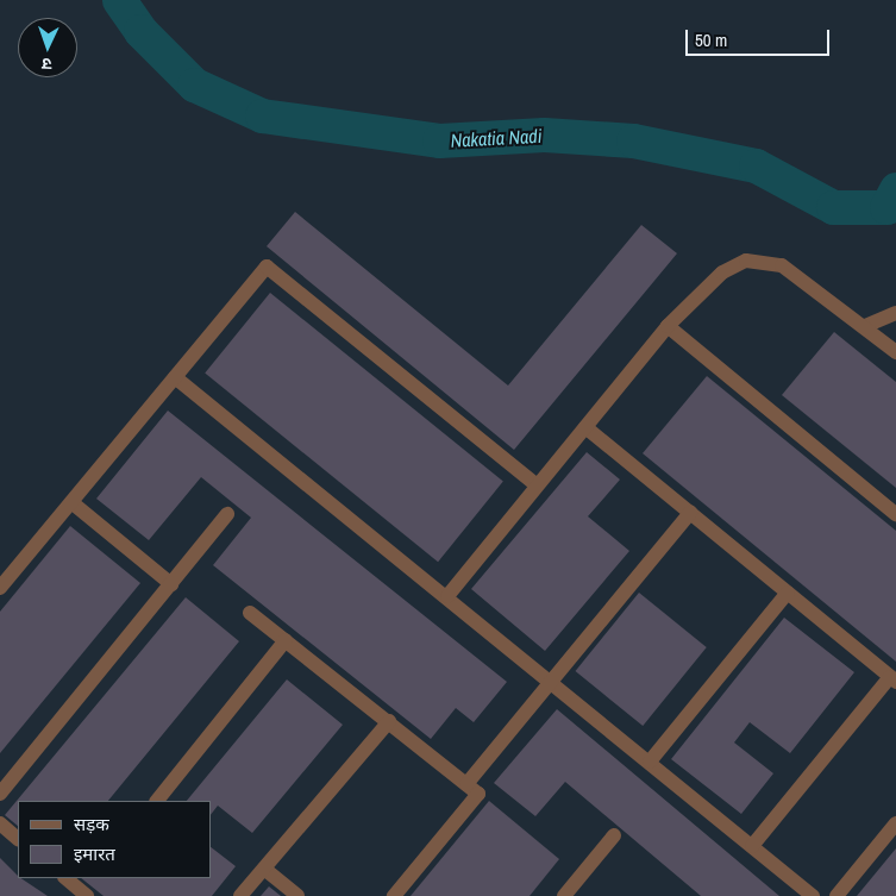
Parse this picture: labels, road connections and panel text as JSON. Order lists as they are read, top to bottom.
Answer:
{
  "water": ["Nakatia Nadi"],
  "legend": ["सड़क", "इमारत"],
  "scale_bar": "50 m",
  "north": "bottom"
}
